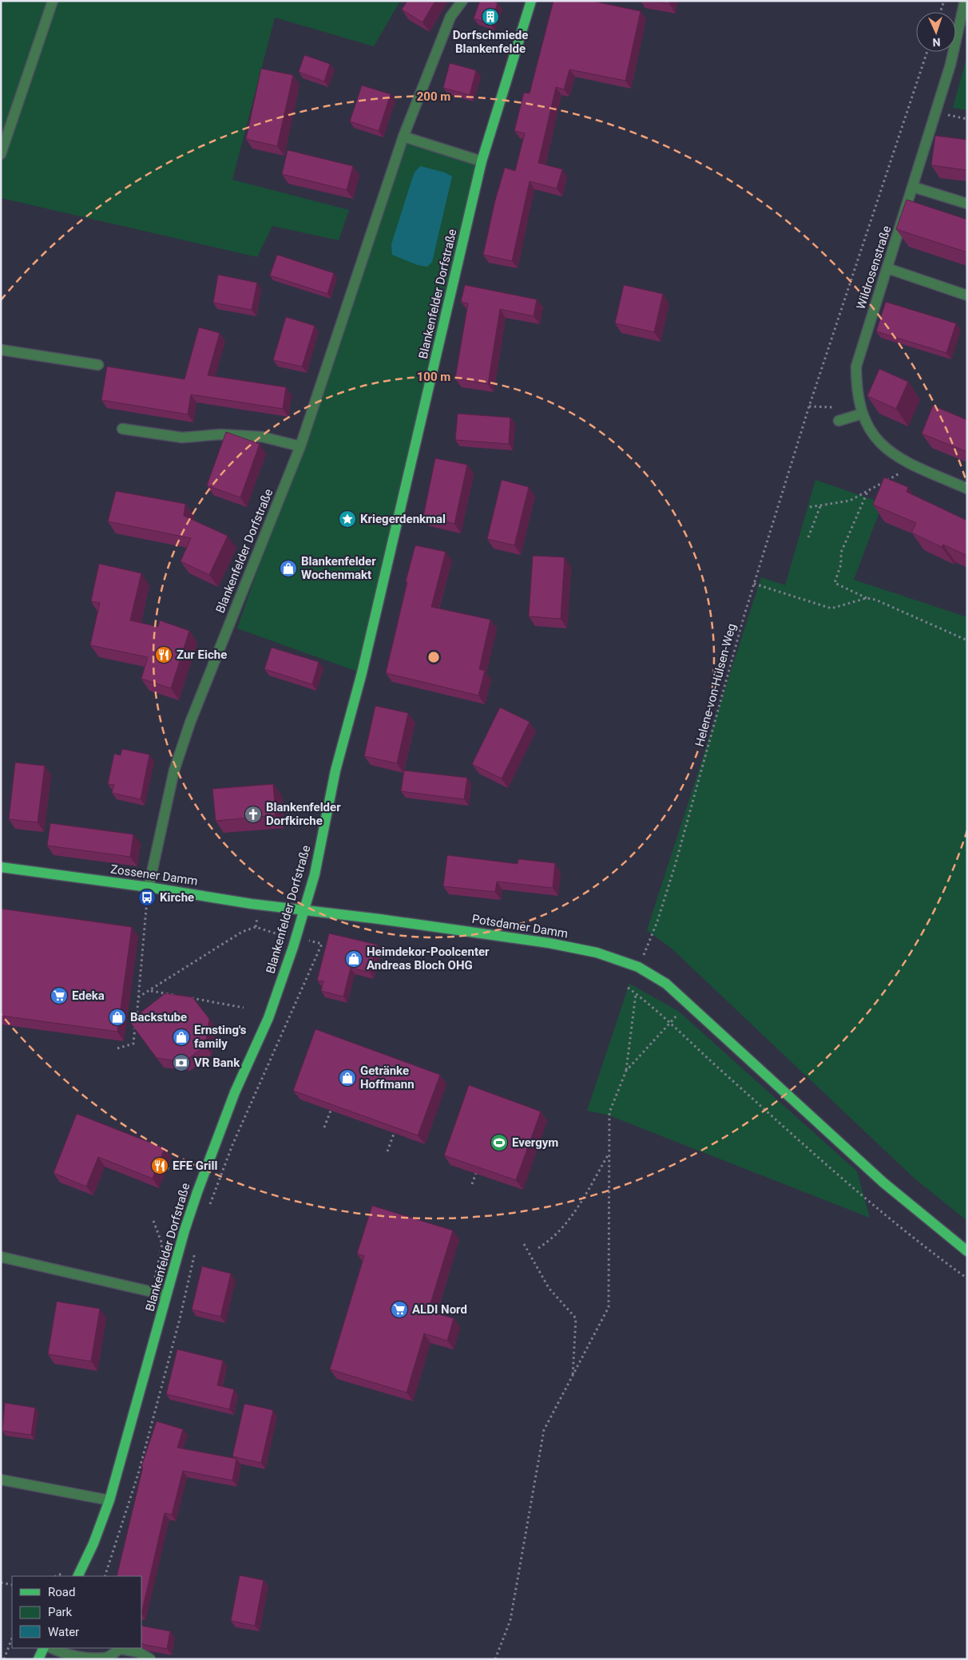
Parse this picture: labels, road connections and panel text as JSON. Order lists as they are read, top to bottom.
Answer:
{
  "streets": {
    "main road": ["Blankenfelder Dorfstraße", "Zossener Damm", "Potsdamer Damm"],
    "street": ["Wildrosenstraße"],
    "path": ["Helene-von-Hülsen-Weg"]
  },
  "crossings": [
    ["Blankenfelder Dorfstraße", "Zossener Damm"],
    ["Blankenfelder Dorfstraße", "Potsdamer Damm"],
    ["Helene-von-Hülsen-Weg", "Potsdamer Damm"],
    ["Zossener Damm", "Potsdamer Damm"]
  ],
  "places": {
    "building": ["Dorfschmiede Blankenfelde"],
    "place": ["Kriegerdenkmal"],
    "shop": [
      "Blankenfelder Wochenmakt",
      "Heimdekor-Poolcenter Andreas Bloch OHG",
      "Backstube",
      "Ernsting's family",
      "Getränke Hoffmann"
    ],
    "restaurant": ["Zur Eiche", "EFE Grill"],
    "church": ["Blankenfelder Dorfkirche"],
    "bus stop": ["Kirche"],
    "supermarket": ["Edeka", "ALDI Nord"],
    "bank": ["VR Bank"],
    "sports": ["Evergym"]
  },
  "legend": ["Road", "Park", "Water"],
  "north": "bottom",
  "rings": ["200 m", "100 m"]
}
